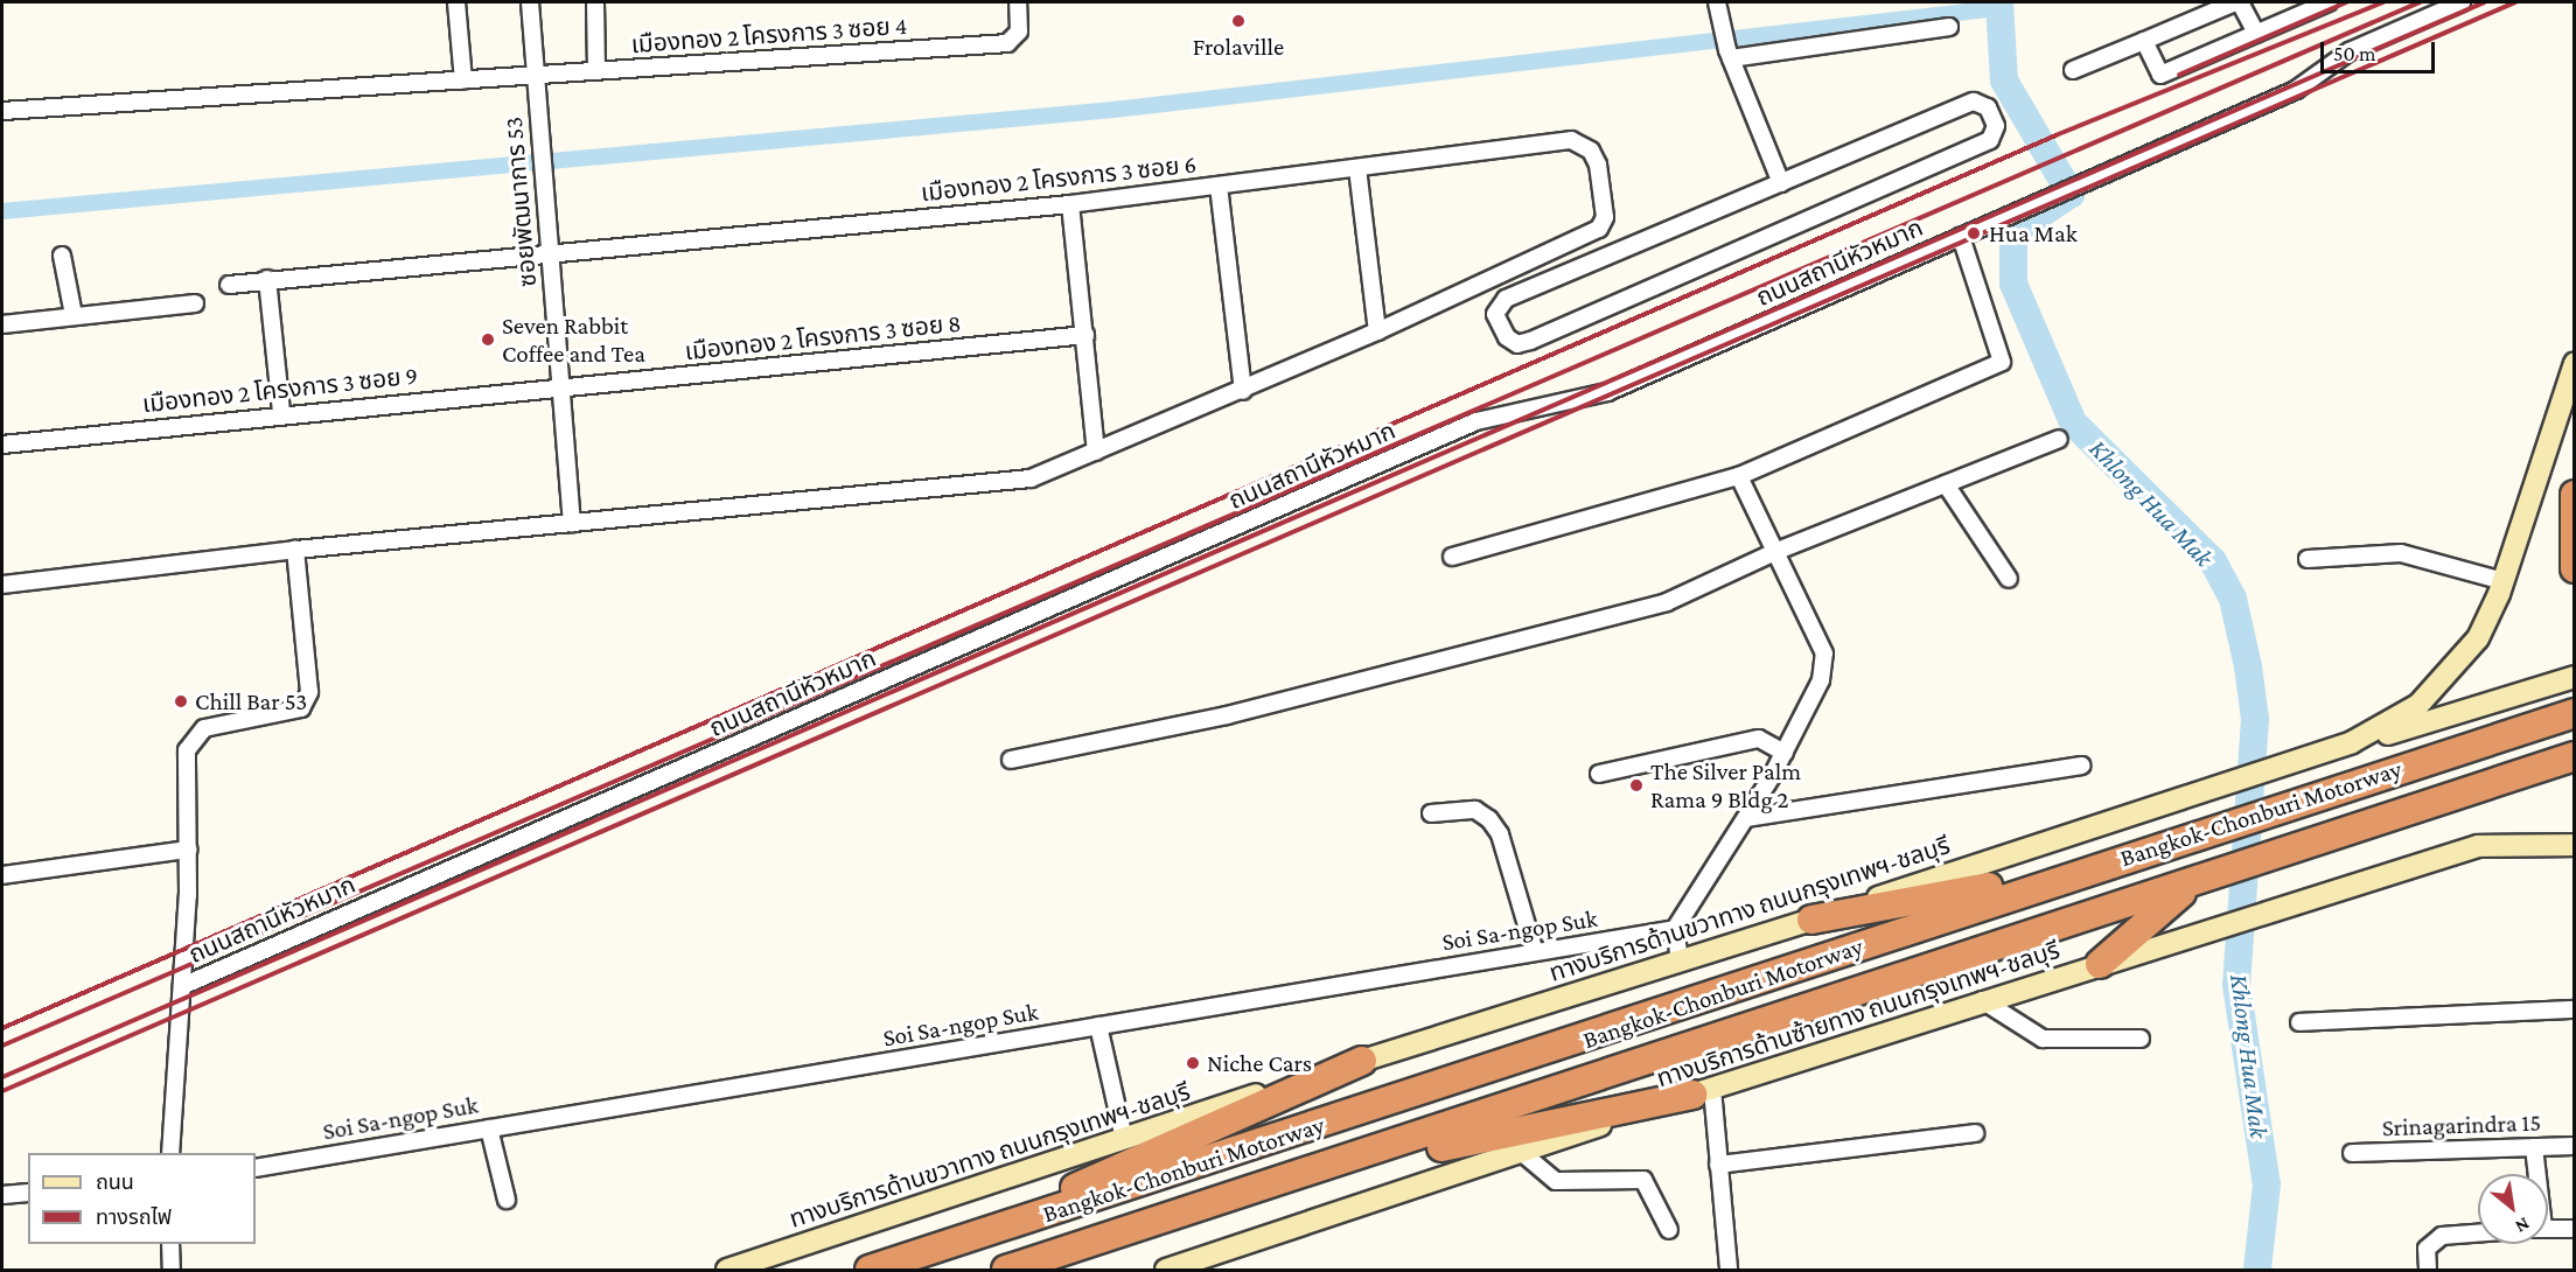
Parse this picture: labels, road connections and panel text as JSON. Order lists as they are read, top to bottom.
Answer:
{
  "streets": {
    "highway": ["Bangkok-Chonburi Motorway"],
    "main road": ["ทางบริการด้านขวาทาง ถนนกรุงเทพฯ-ชลบุรี", "ทางบริการด้านซ้ายทาง ถนนกรุงเทพฯ-ชลบุรี"],
    "street": [
      "เมืองทอง 2 โครงการ 3 ซอย 4",
      "เมืองทอง 2 โครงการ 3 ซอย 6",
      "ซอยพัฒนาการ 53",
      "ถนนสถานีหัวหมาก",
      "เมืองทอง 2 โครงการ 3 ซอย 8",
      "เมืองทอง 2 โครงการ 3 ซอย 9",
      "Soi Sa-ngop Suk",
      "Srinagarindra 15"
    ]
  },
  "crossings": [
    ["เมืองทอง 2 โครงการ 3 ซอย 4", "ซอยพัฒนาการ 53"],
    ["เมืองทอง 2 โครงการ 3 ซอย 6", "ซอยพัฒนาการ 53"],
    ["ซอยพัฒนาการ 53", "เมืองทอง 2 โครงการ 3 ซอย 8"],
    ["ซอยพัฒนาการ 53", "เมืองทอง 2 โครงการ 3 ซอย 9"],
    ["เมืองทอง 2 โครงการ 3 ซอย 8", "เมืองทอง 2 โครงการ 3 ซอย 9"]
  ],
  "water": ["Khlong Hua Mak"],
  "places": [
    "Frolaville",
    "Hua Mak",
    "Seven Rabbit Coffee and Tea",
    "Chill Bar 53",
    "The Silver Palm Rama 9 Bldg 2",
    "Niche Cars"
  ],
  "legend": ["ถนน", "ทางรถไฟ"],
  "scale_bar": "50 m",
  "north": "bottom right"
}
